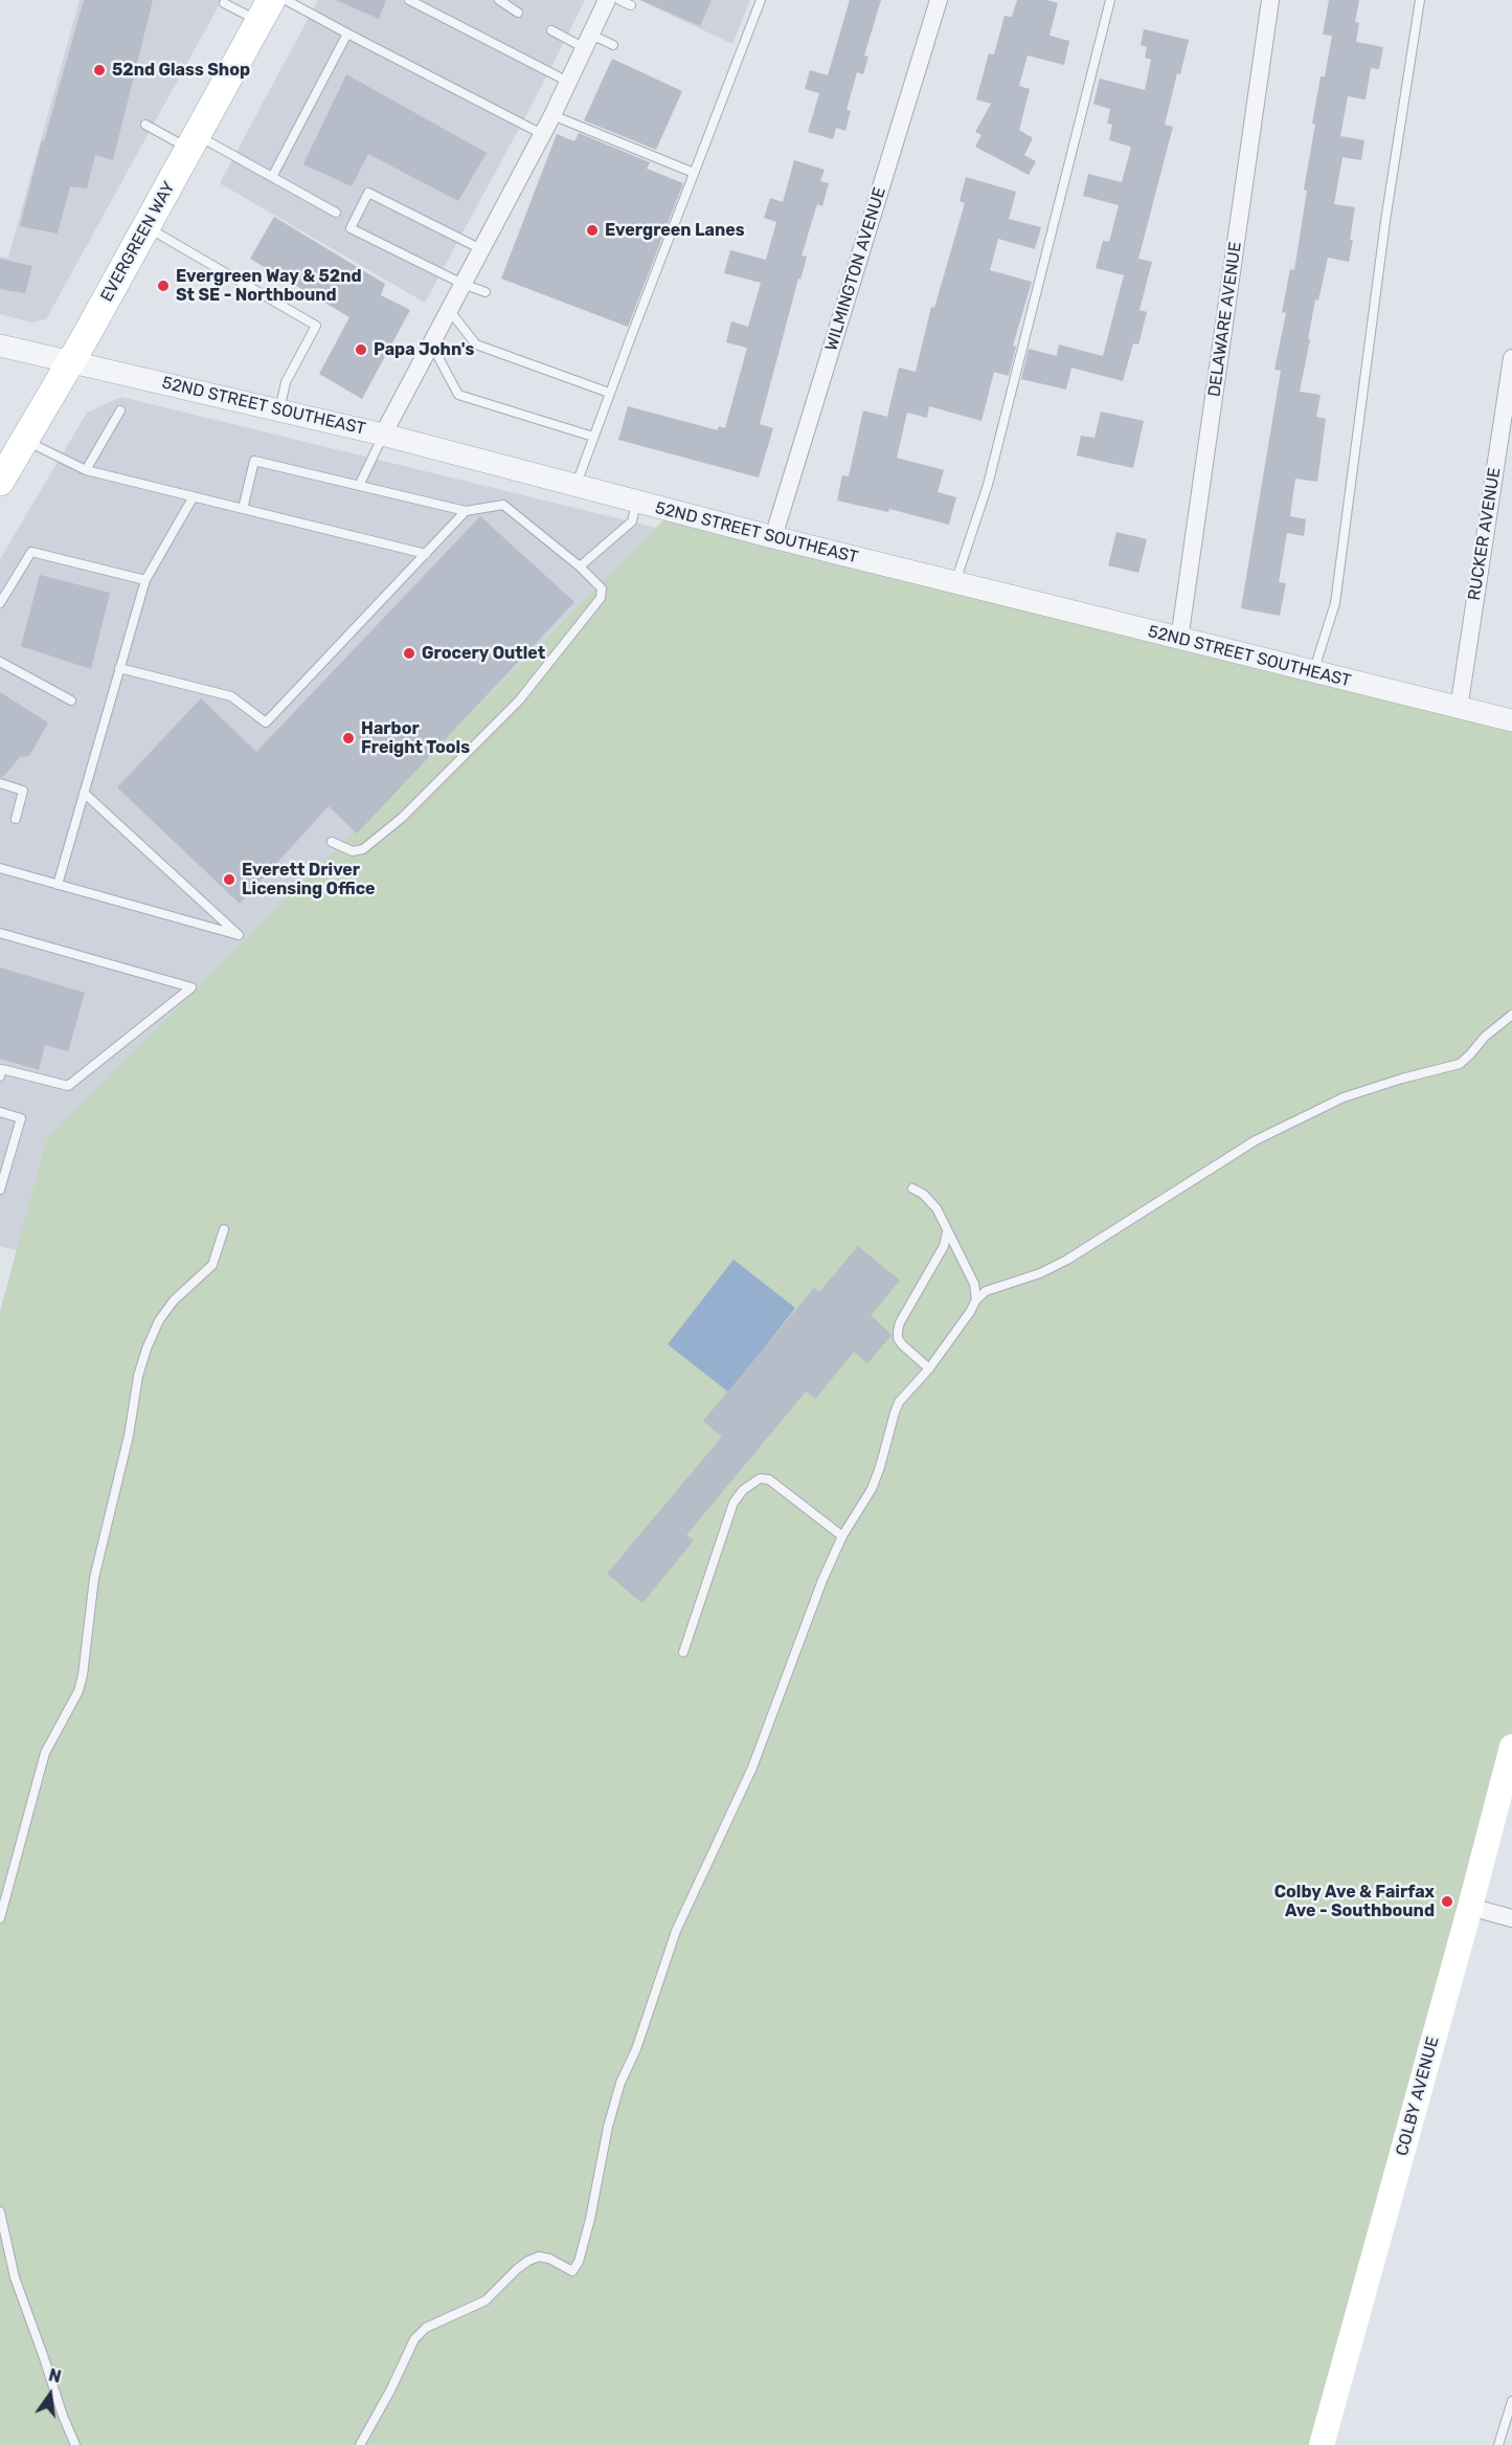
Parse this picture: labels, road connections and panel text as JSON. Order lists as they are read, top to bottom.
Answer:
{
  "streets": {
    "main road": ["EVERGREEN WAY", "COLBY AVENUE"],
    "street": [
      "WILMINGTON AVENUE",
      "DELAWARE AVENUE",
      "52ND STREET SOUTHEAST",
      "RUCKER AVENUE"
    ]
  },
  "crossings": [
    ["EVERGREEN WAY", "52ND STREET SOUTHEAST"],
    ["WILMINGTON AVENUE", "52ND STREET SOUTHEAST"],
    ["DELAWARE AVENUE", "52ND STREET SOUTHEAST"],
    ["52ND STREET SOUTHEAST", "RUCKER AVENUE"]
  ],
  "places": [
    "52nd Glass Shop",
    "Evergreen Lanes",
    "Evergreen Way & 52nd St SE - Northbound",
    "Papa John's",
    "Grocery Outlet",
    "Harbor Freight Tools",
    "Everett Driver Licensing Office",
    "Colby Ave & Fairfax Ave - Southbound"
  ],
  "north": "top"
}
